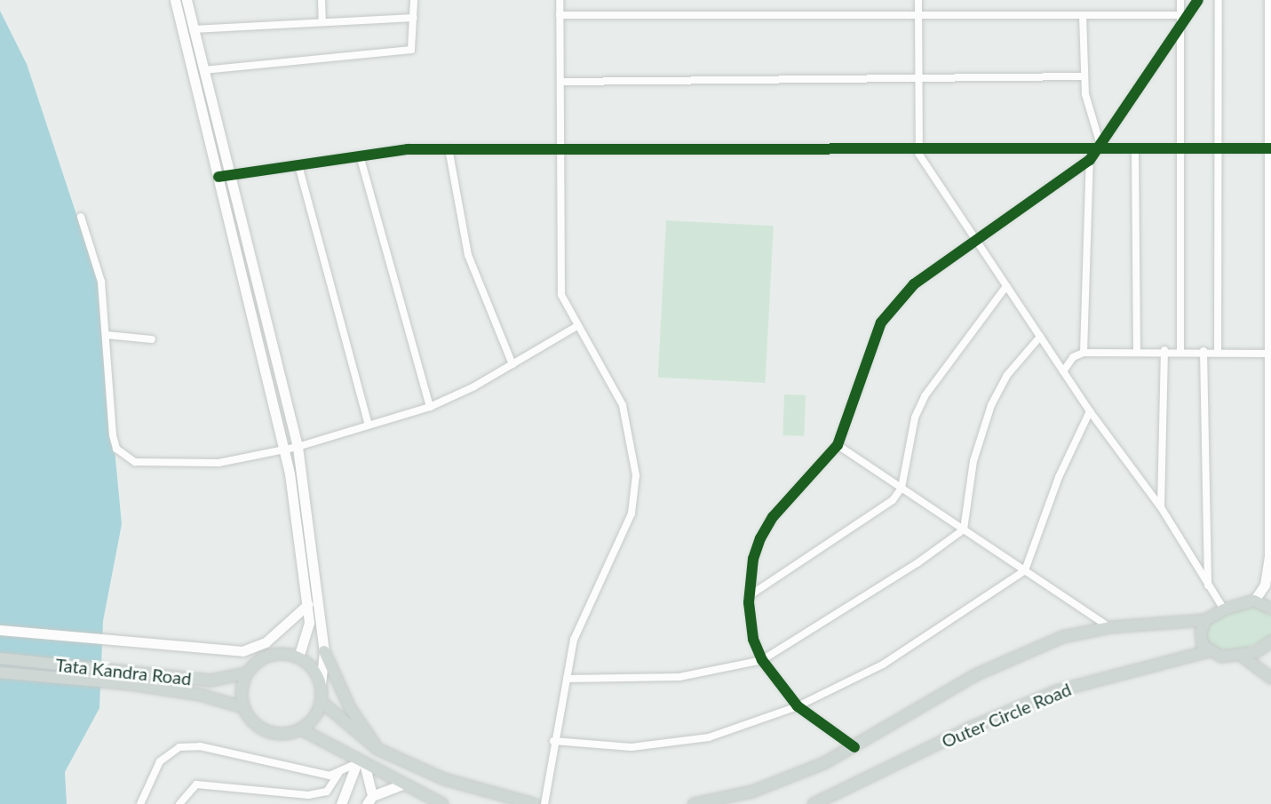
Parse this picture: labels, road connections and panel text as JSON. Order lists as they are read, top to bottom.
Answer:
{
  "streets": {
    "main road": ["Tata Kandra Road", "Outer Circle Road"]
  }
}
